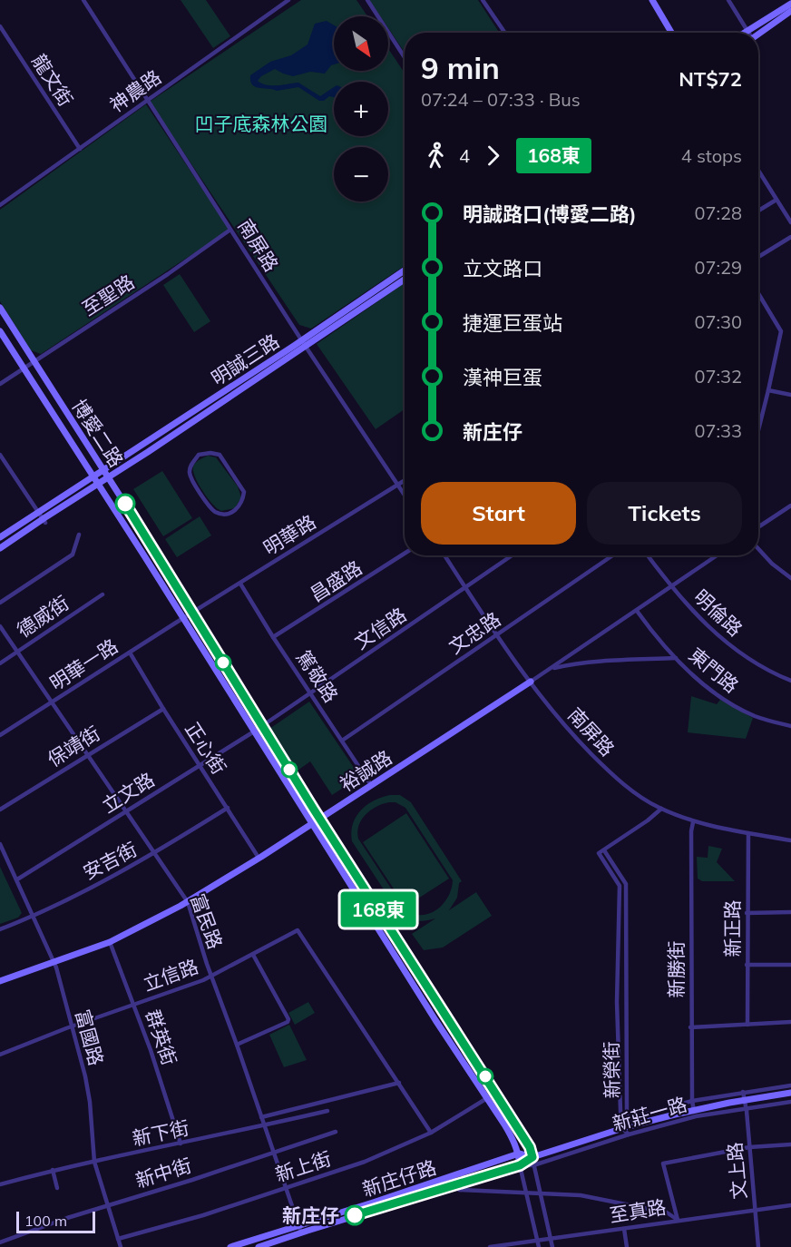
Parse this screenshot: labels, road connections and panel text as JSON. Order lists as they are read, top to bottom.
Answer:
{
  "streets": {
    "street": [
      "龍文街",
      "神農路",
      "南屏路",
      "至聖路",
      "明誠三路",
      "博愛二路",
      "明華路",
      "昌盛路",
      "明倫路",
      "德威街",
      "文信路",
      "文忠路",
      "明華一路",
      "東門路",
      "篤敬路",
      "保靖街",
      "正心街",
      "裕誠路",
      "立文路",
      "安吉街",
      "富民路",
      "新正路",
      "新勝街",
      "立信路",
      "富國路",
      "群英街",
      "新榮街",
      "新莊一路",
      "新下街",
      "新上街",
      "文上路",
      "新中街",
      "新庄仔路",
      "至真路"
    ]
  },
  "crossings": [
    ["龍文街", "神農路"],
    ["神農路", "南屏路"],
    ["南屏路", "至聖路"],
    ["南屏路", "明誠三路"],
    ["南屏路", "明華路"],
    ["南屏路", "文信路"],
    ["南屏路", "文忠路"],
    ["南屏路", "裕誠路"],
    ["南屏路", "新正路"],
    ["南屏路", "新勝街"],
    ["南屏路", "新榮街"],
    ["至聖路", "博愛二路"],
    ["明誠三路", "博愛二路"],
    ["博愛二路", "明華路"],
    ["博愛二路", "文信路"],
    ["博愛二路", "明華一路"],
    ["博愛二路", "裕誠路"],
    ["博愛二路", "立文路"],
    ["博愛二路", "新莊一路"],
    ["博愛二路", "新上街"],
    ["博愛二路", "新庄仔路"],
    ["明華路", "明華一路"],
    ["明華路", "篤敬路"],
    ["昌盛路", "篤敬路"],
    ["明倫路", "裕誠路"],
    ["德威街", "富民路"],
    ["文信路", "篤敬路"],
    ["文信路", "立文路"],
    ["文忠路", "篤敬路"],
    ["明華一路", "正心街"],
    ["明華一路", "富民路"],
    ["東門路", "裕誠路"],
    ["篤敬路", "裕誠路"],
    ["保靖街", "正心街"],
    ["保靖街", "富民路"],
    ["正心街", "裕誠路"],
    ["正心街", "立文路"],
    ["正心街", "安吉街"],
    ["裕誠路", "富民路"],
    ["裕誠路", "富國路"],
    ["裕誠路", "群英街"],
    ["立文路", "富民路"],
    ["立文路", "富國路"],
    ["安吉街", "富民路"],
    ["安吉街", "富國路"],
    ["富民路", "立信路"],
    ["富民路", "新下街"],
    ["富民路", "新上街"],
    ["富民路", "新中街"],
    ["富民路", "新庄仔路"],
    ["新勝街", "新莊一路"],
    ["立信路", "富國路"],
    ["立信路", "群英街"],
    ["富國路", "新下街"],
    ["富國路", "新上街"],
    ["富國路", "新中街"],
    ["群英街", "新下街"],
    ["新榮街", "新莊一路"],
    ["新莊一路", "文上路"],
    ["新莊一路", "新庄仔路"],
    ["文上路", "至真路"],
    ["新庄仔路", "至真路"]
  ],
  "parks": ["凹子底森林公園"],
  "places": ["新庄仔"],
  "lines": ["bus line 168東"],
  "scale_bar": "100 m",
  "north": "bottom right",
  "page": {
    "on_map": "168東",
    "map_buttons": ["+", "−"],
    "heading": ["9 min", "07:24 – 07:33 · Bus", "NT$72"],
    "legs": ["4", "168東", "4 stops"],
    "list": [
      {
        "name": "明誠路口(博愛二路)",
        "value": "07:28"
      },
      {
        "name": "立文路口",
        "value": "07:29"
      },
      {
        "name": "捷運巨蛋站",
        "value": "07:30"
      },
      {
        "name": "漢神巨蛋",
        "value": "07:32"
      },
      {
        "name": "新庄仔",
        "value": "07:33"
      }
    ],
    "buttons": ["Start", "Tickets"],
    "scale": "100 m"
  }
}
